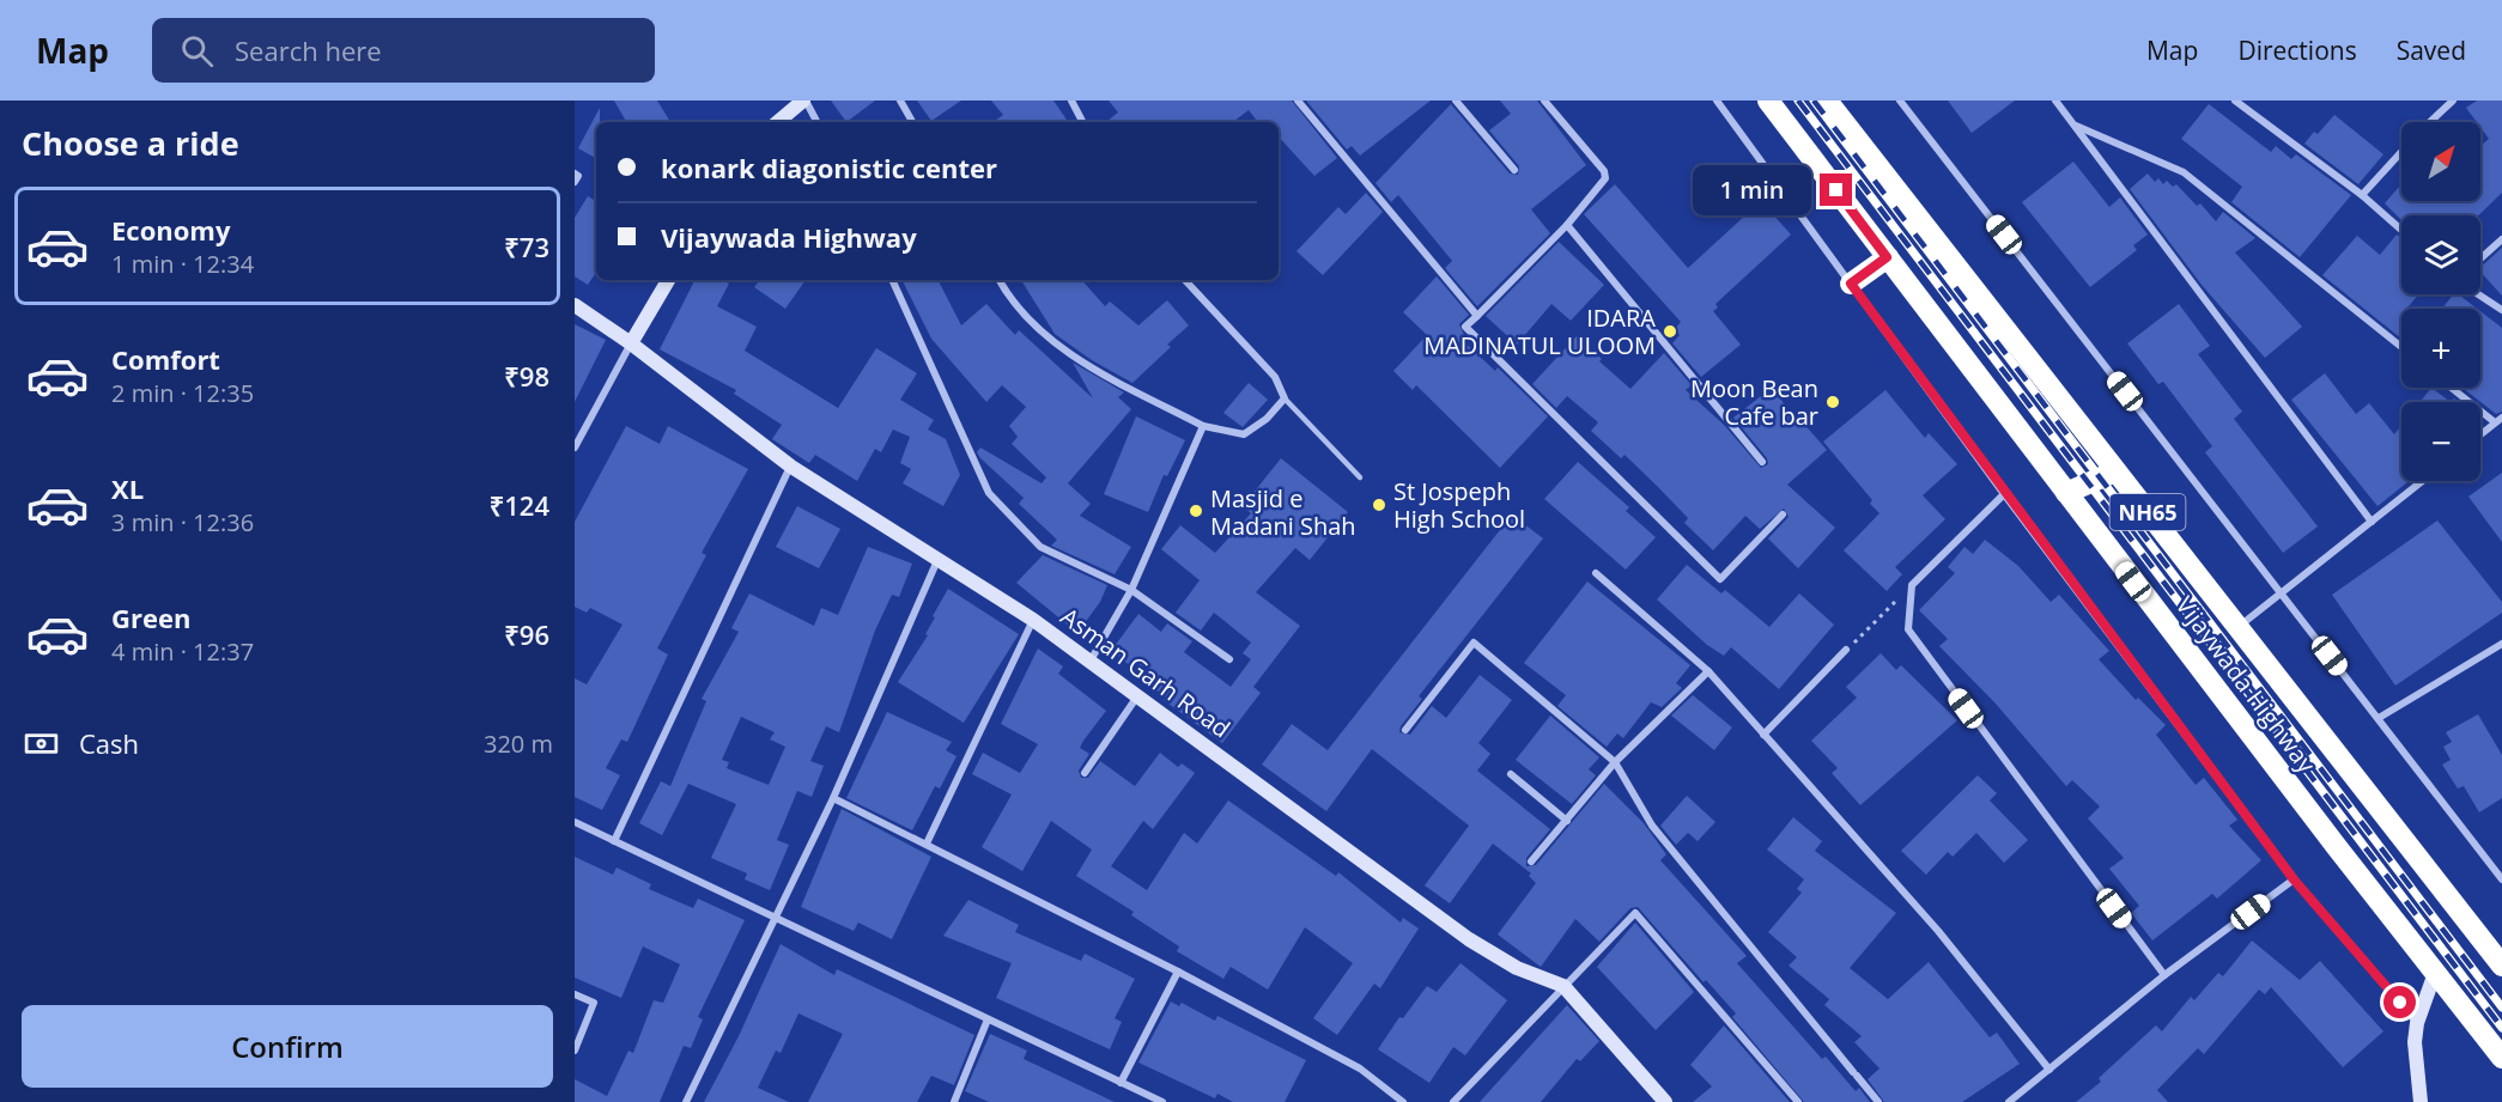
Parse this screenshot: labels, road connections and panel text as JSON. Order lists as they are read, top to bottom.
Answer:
{
  "streets": {
    "highway": ["NH65", "Vijaywada Highway"],
    "street": ["Asman Garh Road"]
  },
  "places": [
    "IDARA MADINATUL ULOOM",
    "Moon Bean Cafe bar",
    "St Jospeph High School",
    "Masjid e Madani Shah"
  ],
  "north": "top right",
  "page": {
    "header": "Map",
    "search": "Search here",
    "nav": ["Map", "Directions", "Saved"],
    "heading": "Choose a ride",
    "map_buttons": ["+", "−"],
    "banner": ["konark diagonistic center", "Vijaywada Highway"],
    "bubble": "1 min",
    "list": [
      {
        "name": "Economy",
        "note": "1 min · 12:34",
        "value": "₹73"
      },
      {
        "name": "Comfort",
        "note": "2 min · 12:35",
        "value": "₹98"
      },
      {
        "name": "XL",
        "note": "3 min · 12:36",
        "value": "₹124"
      },
      {
        "name": "Green",
        "note": "4 min · 12:37",
        "value": "₹96"
      }
    ],
    "pay": ["Cash", "320 m"],
    "buttons": "Confirm"
  }
}
